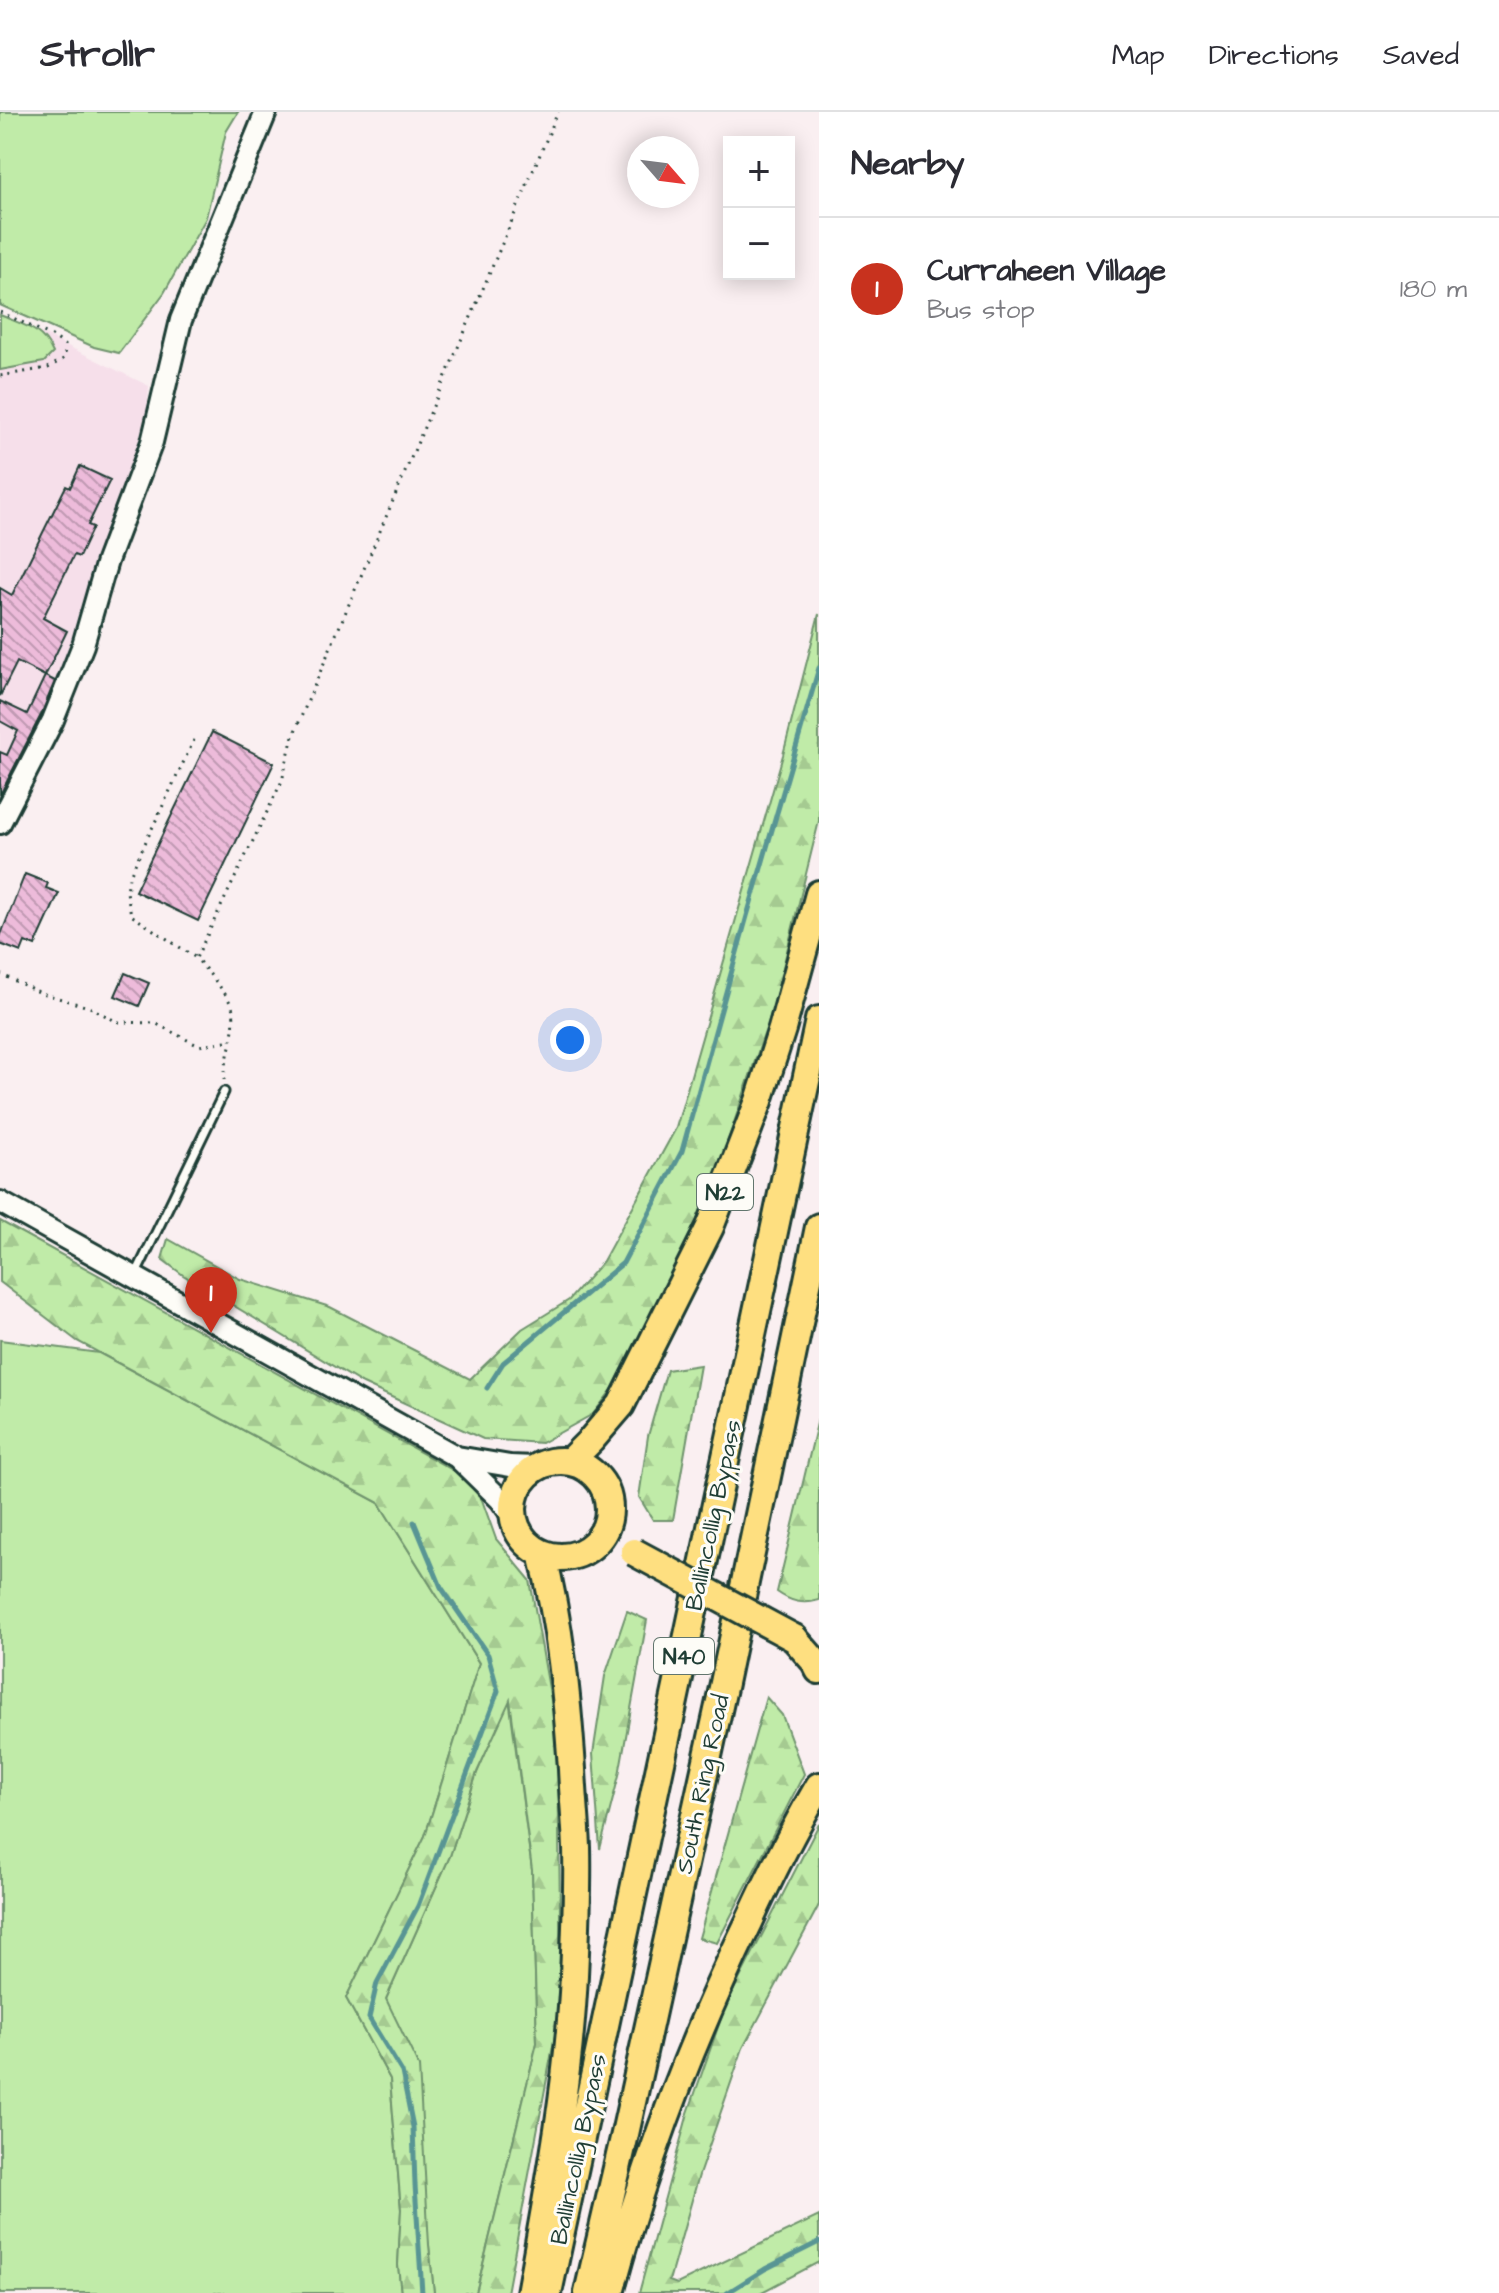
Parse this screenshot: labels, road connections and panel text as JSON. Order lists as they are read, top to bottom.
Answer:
{
  "streets": {
    "highway": [
      "N22",
      "Ballincollig Bypass",
      "N40",
      "South Ring Road"
    ]
  },
  "north": "bottom right",
  "page": {
    "header": "Strollr",
    "nav": ["Map", "Directions", "Saved"],
    "heading": "Nearby",
    "map_buttons": ["+", "−"],
    "list": [
      {
        "mark": "1",
        "name": "Curraheen Village",
        "note": "Bus stop",
        "value": "180 m"
      }
    ],
    "pins": "1"
  }
}
